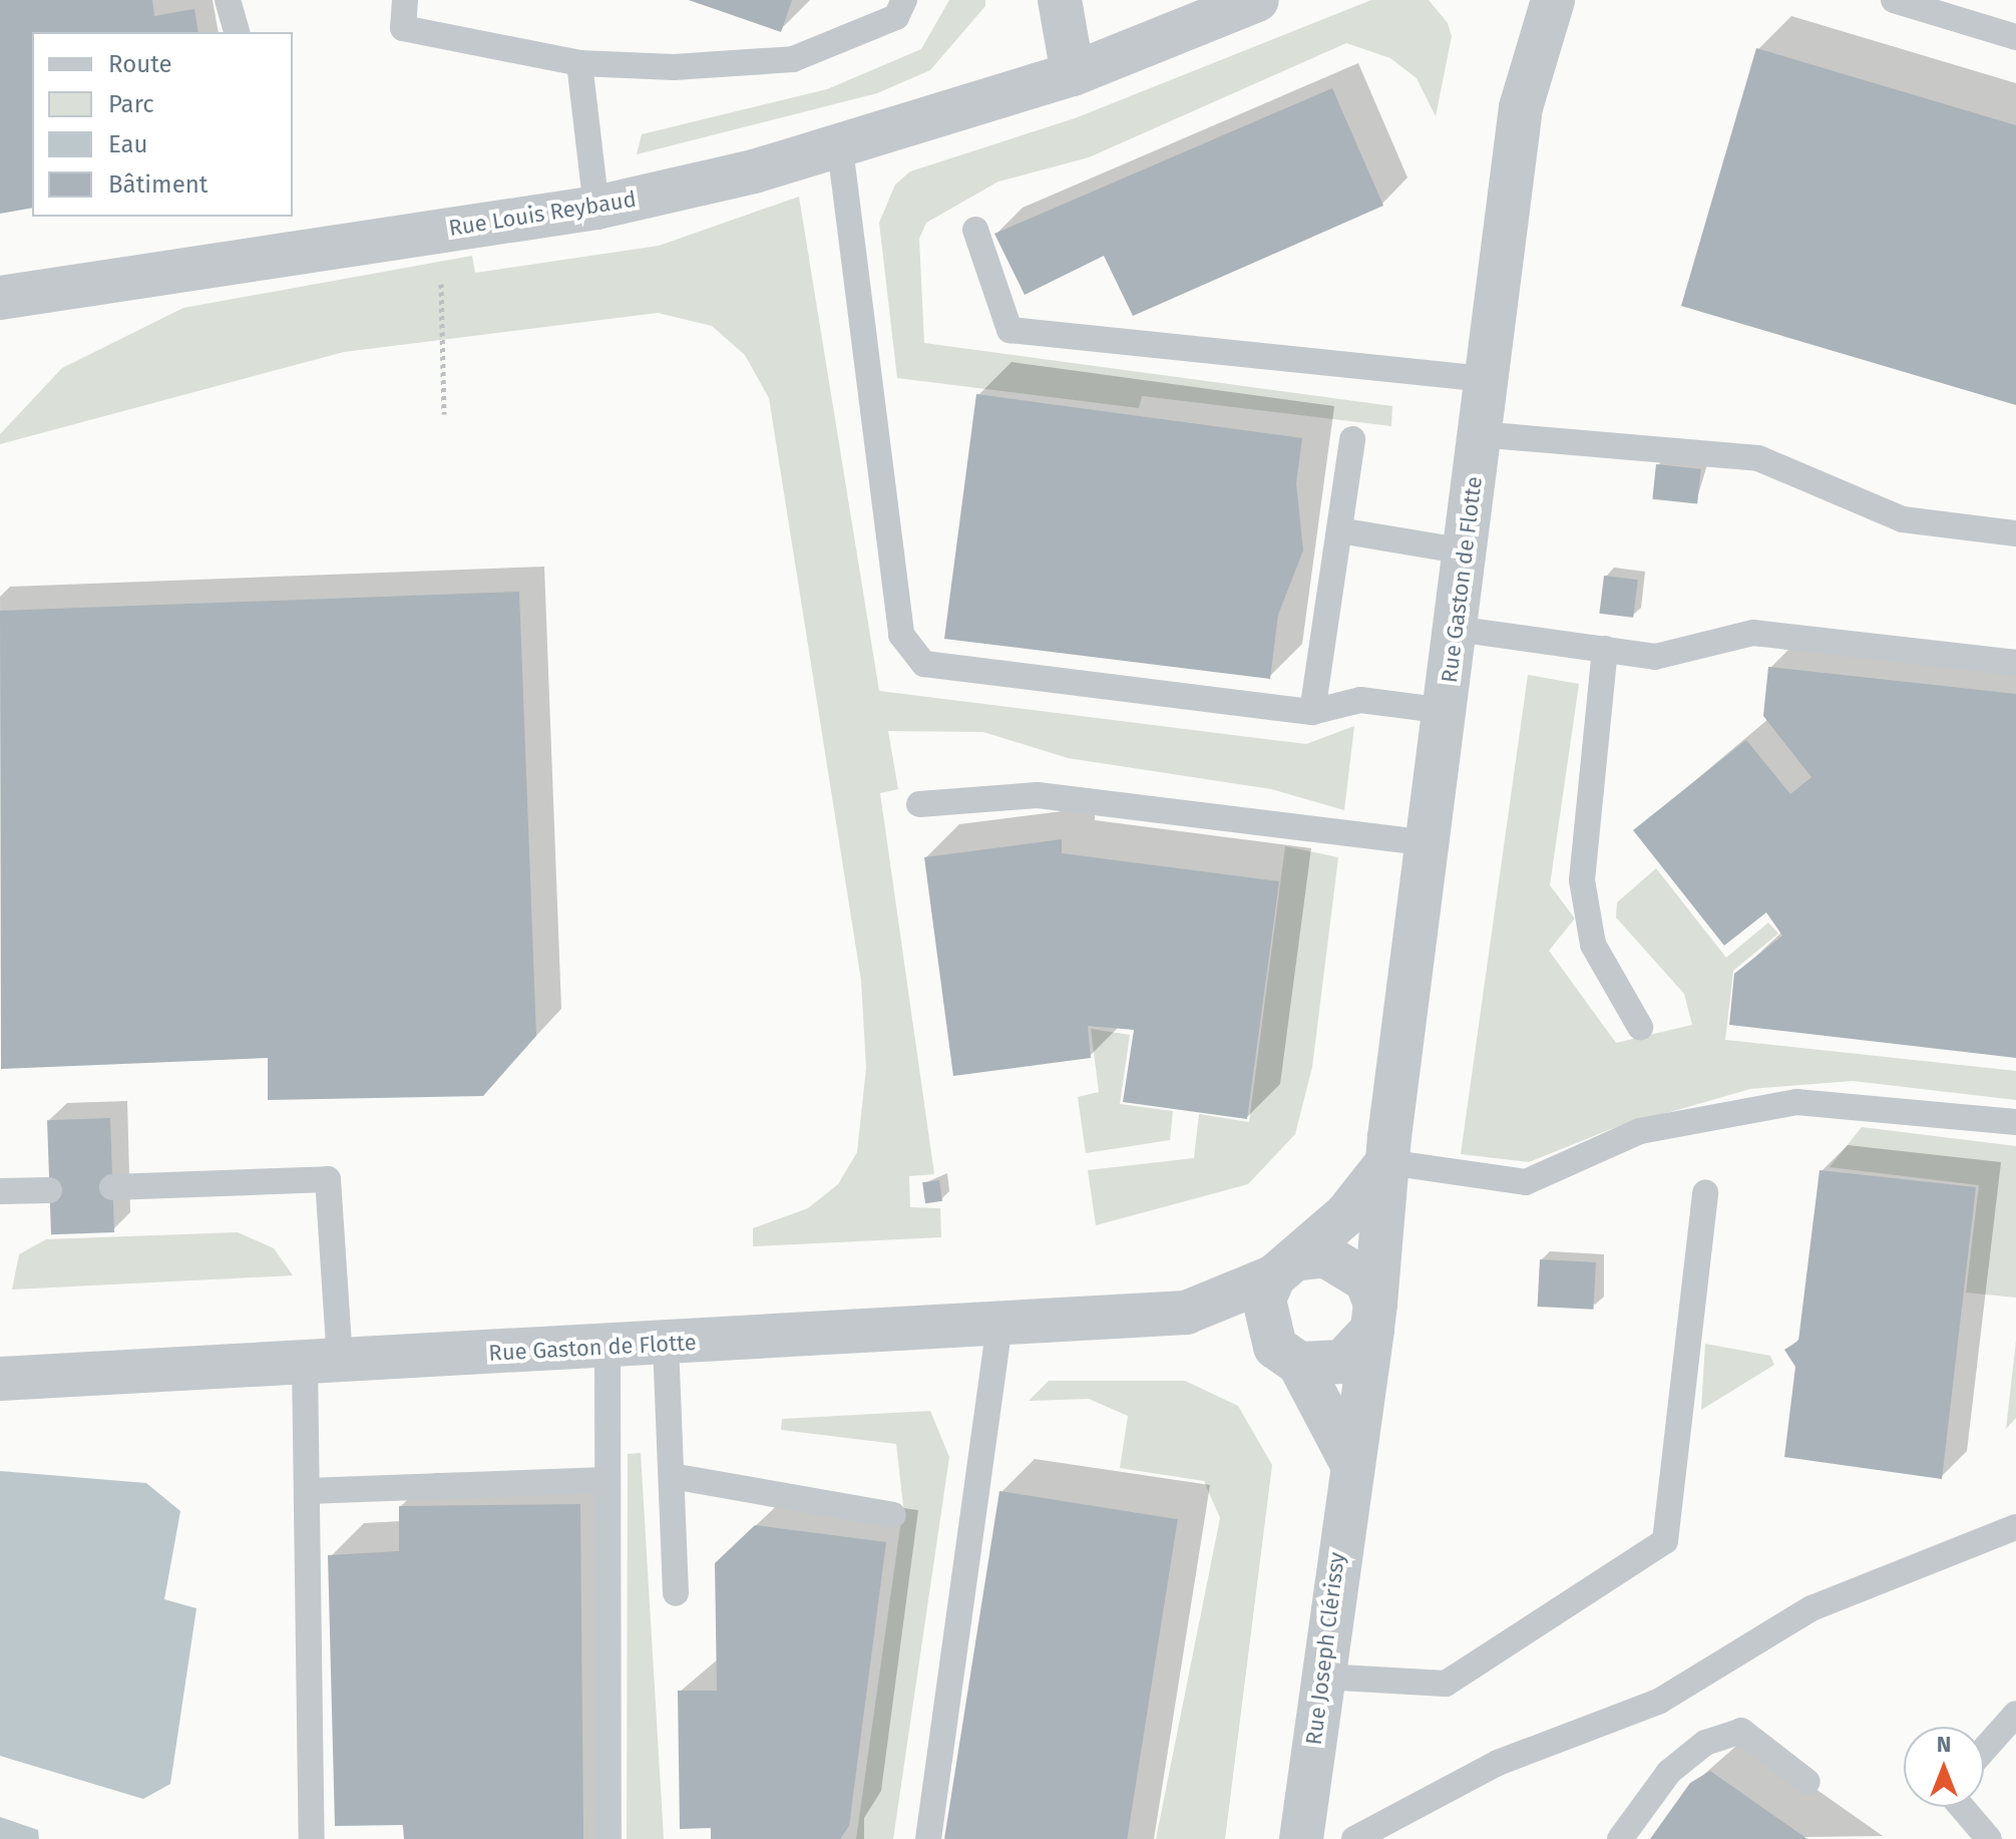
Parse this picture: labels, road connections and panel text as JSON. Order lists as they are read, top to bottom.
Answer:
{
  "streets": {
    "street": ["Rue Louis Reybaud", "Rue Gaston de Flotte", "Rue Joseph Clérissy"]
  },
  "crossings": [
    ["Rue Gaston de Flotte", "Rue Joseph Clérissy"]
  ],
  "legend": [
    "Route",
    "Parc",
    "Eau",
    "Bâtiment"
  ],
  "north": "top"
}
